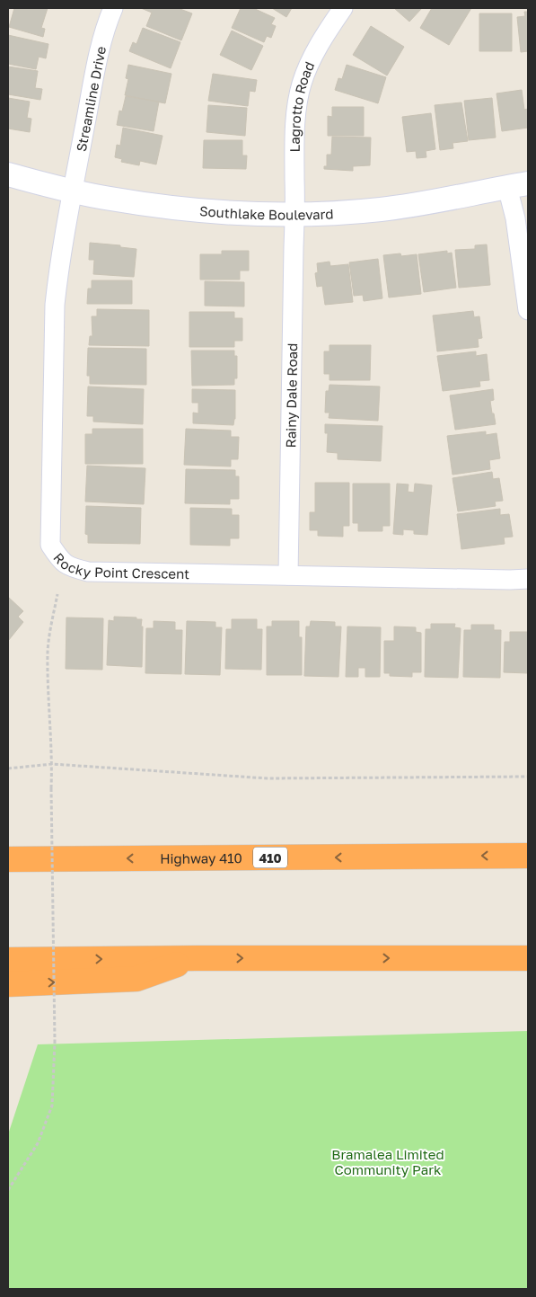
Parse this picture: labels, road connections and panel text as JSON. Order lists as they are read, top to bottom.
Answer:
{
  "streets": {
    "highway": ["410", "Highway 410"],
    "street": [
      "Streamline Drive",
      "Lagrotto Road",
      "Southlake Boulevard",
      "Rainy Dale Road",
      "Rocky Point Crescent"
    ]
  },
  "crossings": [
    ["Streamline Drive", "Southlake Boulevard"],
    ["Streamline Drive", "Rocky Point Crescent"],
    ["Lagrotto Road", "Southlake Boulevard"],
    ["Lagrotto Road", "Rainy Dale Road"],
    ["Southlake Boulevard", "Rainy Dale Road"],
    ["Southlake Boulevard", "Rocky Point Crescent"],
    ["Rainy Dale Road", "Rocky Point Crescent"]
  ],
  "parks": ["Bramalea Limited Community Park"]
}
